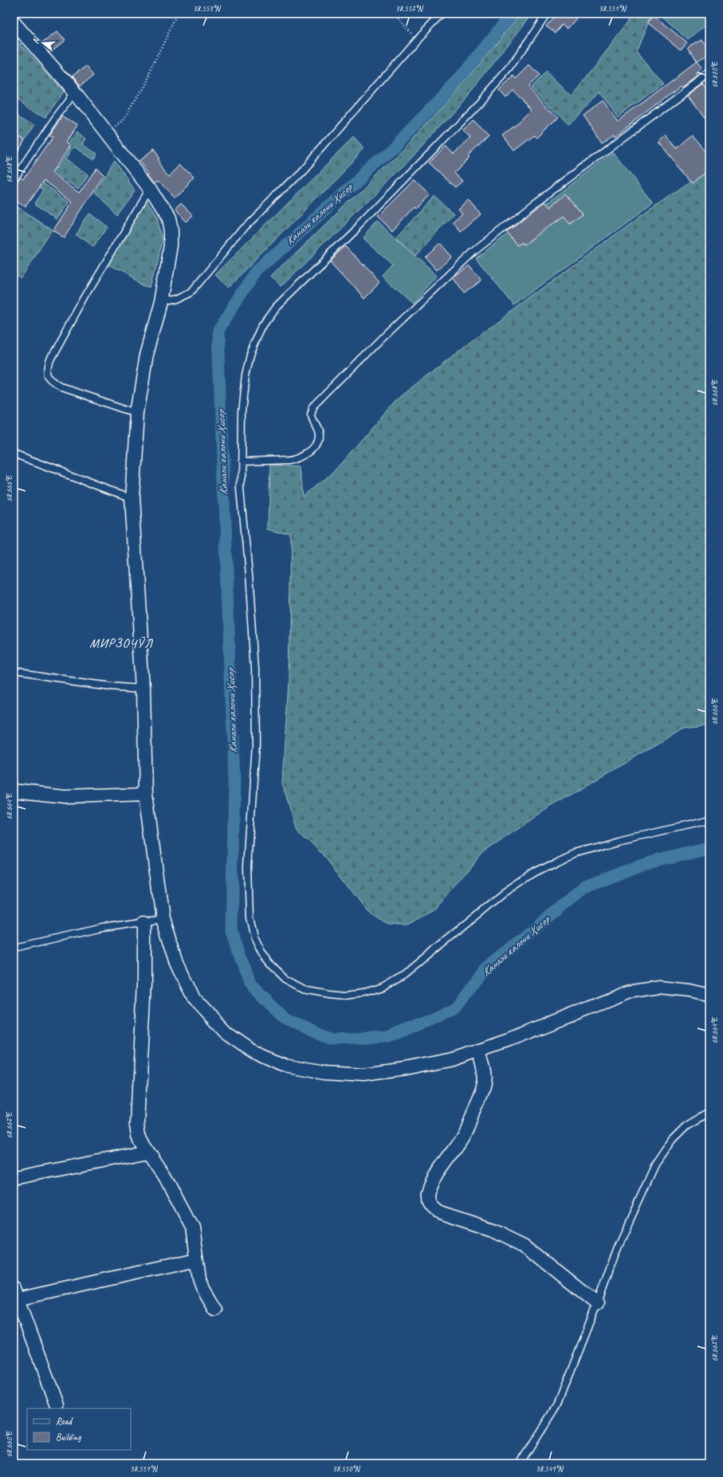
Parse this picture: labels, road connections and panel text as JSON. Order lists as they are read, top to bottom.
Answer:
{
  "districts": ["МИРЗОЧӮЛ"],
  "water": ["Канали калони Ҳисор"],
  "legend": ["Road", "Building"],
  "north": "left",
  "coordinates": [
    "38.553°N",
    "38.552°N",
    "38.551°N",
    "68.670°E",
    "68.668°E",
    "68.666°E",
    "68.664°E",
    "68.662°E",
    "68.660°E",
    "38.550°N",
    "38.549°N"
  ]
}
